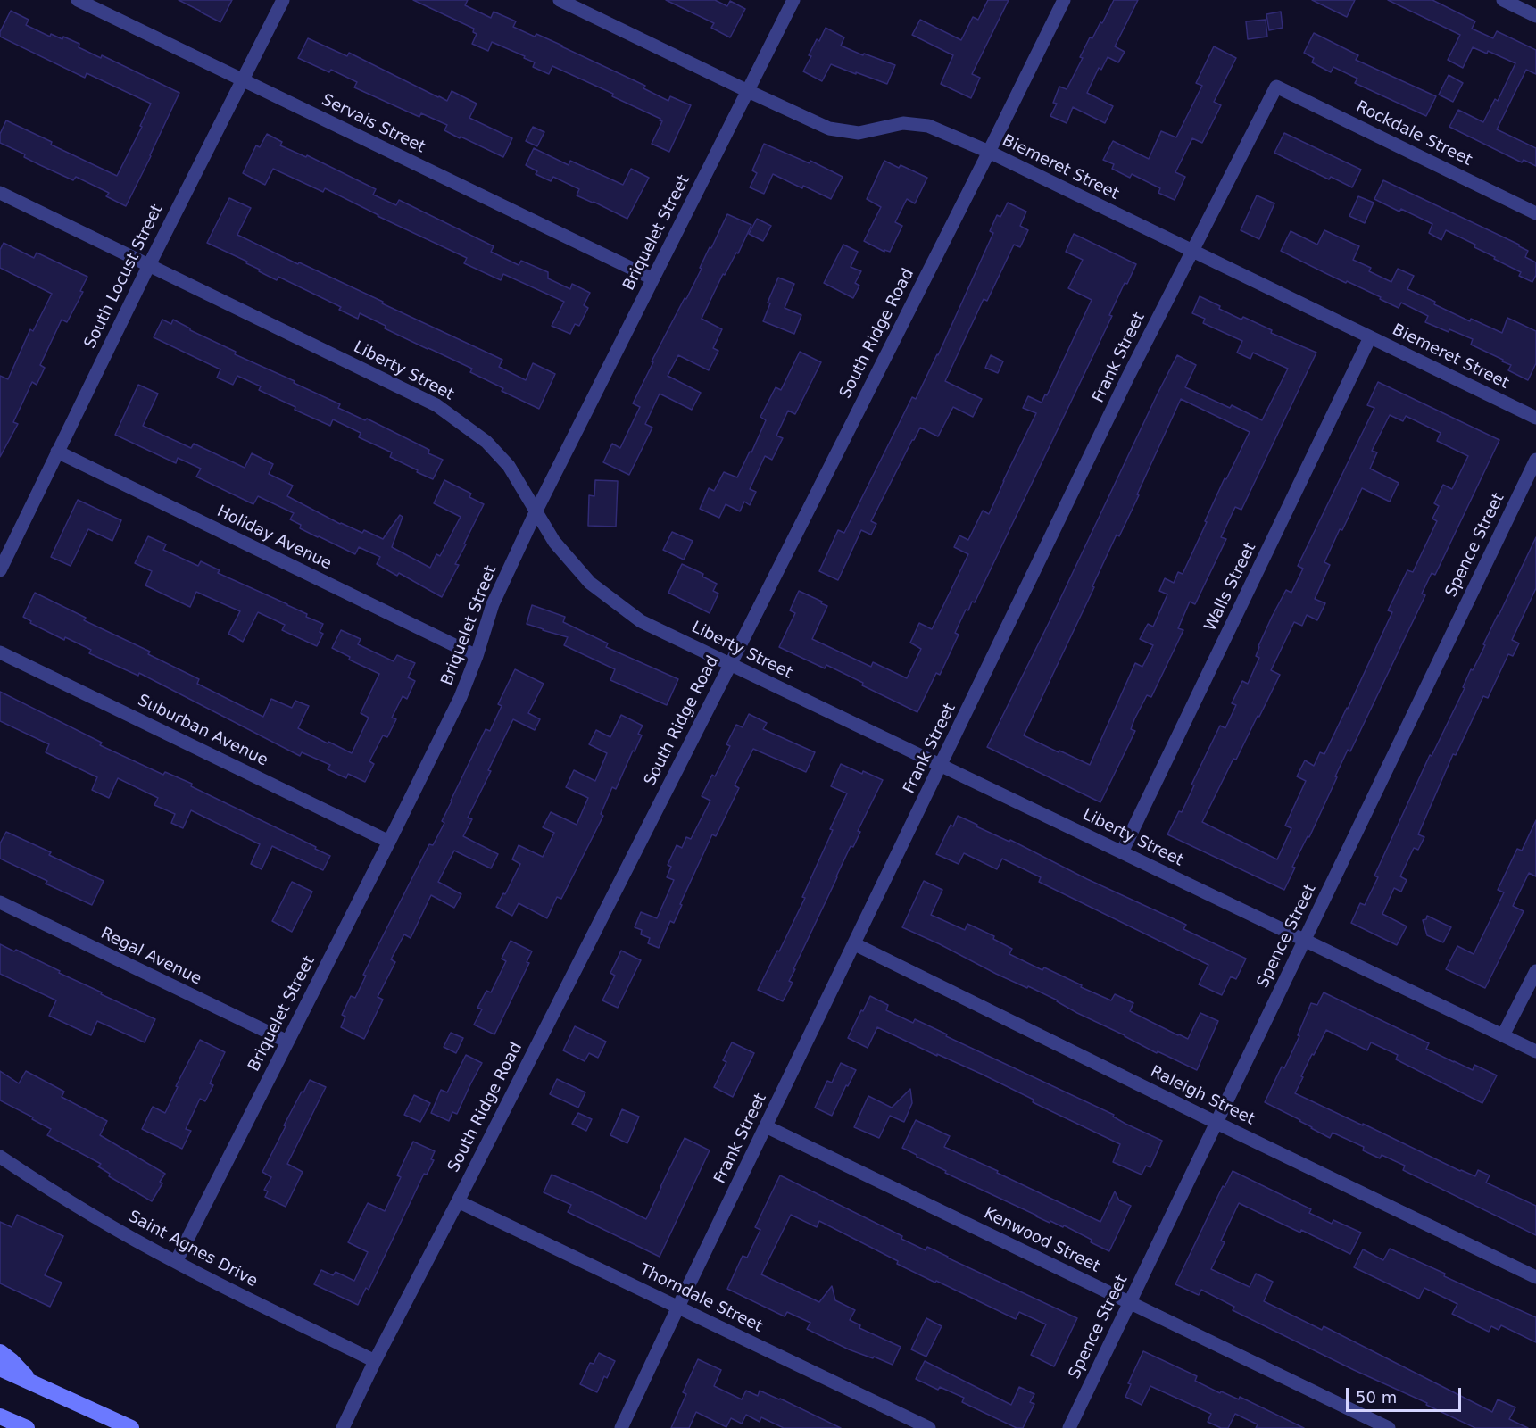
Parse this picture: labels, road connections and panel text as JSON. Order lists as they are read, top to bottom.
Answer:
{
  "streets": {
    "street": [
      "Servais Street",
      "Rockdale Street",
      "Biemeret Street",
      "Briquelet Street",
      "South Locust Street",
      "South Ridge Road",
      "Frank Street",
      "Liberty Street",
      "Holiday Avenue",
      "Spence Street",
      "Walls Street",
      "Suburban Avenue",
      "Regal Avenue",
      "Raleigh Street",
      "Kenwood Street",
      "Saint Agnes Drive",
      "Thorndale Street"
    ]
  },
  "crossings": [
    ["Servais Street", "Briquelet Street"],
    ["Servais Street", "South Locust Street"],
    ["Rockdale Street", "Frank Street"],
    ["Biemeret Street", "Briquelet Street"],
    ["Biemeret Street", "South Ridge Road"],
    ["Biemeret Street", "Frank Street"],
    ["Biemeret Street", "Walls Street"],
    ["Briquelet Street", "Liberty Street"],
    ["Briquelet Street", "Holiday Avenue"],
    ["Briquelet Street", "Suburban Avenue"],
    ["Briquelet Street", "Regal Avenue"],
    ["Briquelet Street", "Saint Agnes Drive"],
    ["South Locust Street", "Liberty Street"],
    ["South Locust Street", "Holiday Avenue"],
    ["South Ridge Road", "Liberty Street"],
    ["South Ridge Road", "Saint Agnes Drive"],
    ["South Ridge Road", "Thorndale Street"],
    ["Frank Street", "Liberty Street"],
    ["Frank Street", "Raleigh Street"],
    ["Frank Street", "Kenwood Street"],
    ["Frank Street", "Thorndale Street"],
    ["Liberty Street", "Spence Street"],
    ["Liberty Street", "Walls Street"],
    ["Spence Street", "Raleigh Street"],
    ["Spence Street", "Kenwood Street"]
  ],
  "scale_bar": "50 m"
}
